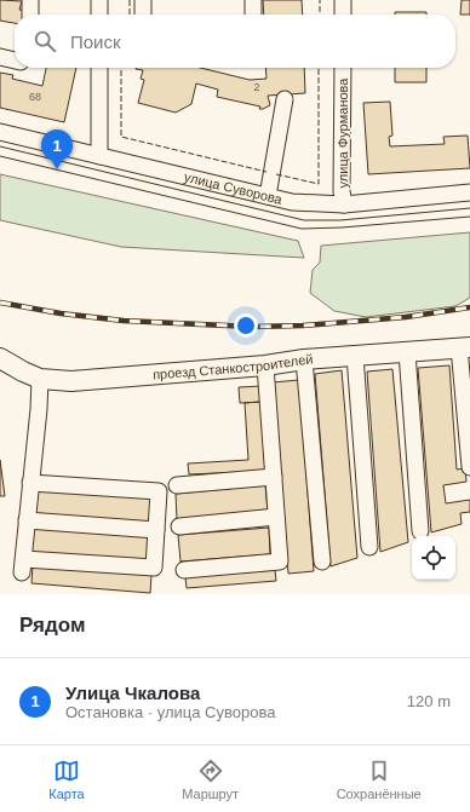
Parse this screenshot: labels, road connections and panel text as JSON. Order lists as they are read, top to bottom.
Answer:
{
  "streets": {
    "main road": ["проезд Станкостроителей"],
    "street": ["улица Фурманова", "улица Суворова"]
  },
  "crossings": [
    ["улица Фурманова", "улица Суворова"]
  ],
  "house_numbers": ["2", "68"],
  "page": {
    "search": "Поиск",
    "pins": "1",
    "heading": "Рядом",
    "list": [
      {
        "mark": "1",
        "name": "Улица Чкалова",
        "note": "Остановка · улица Суворова",
        "value": "120 m"
      }
    ],
    "nav": ["Карта", "Маршрут", "Сохранённые"]
  }
}
